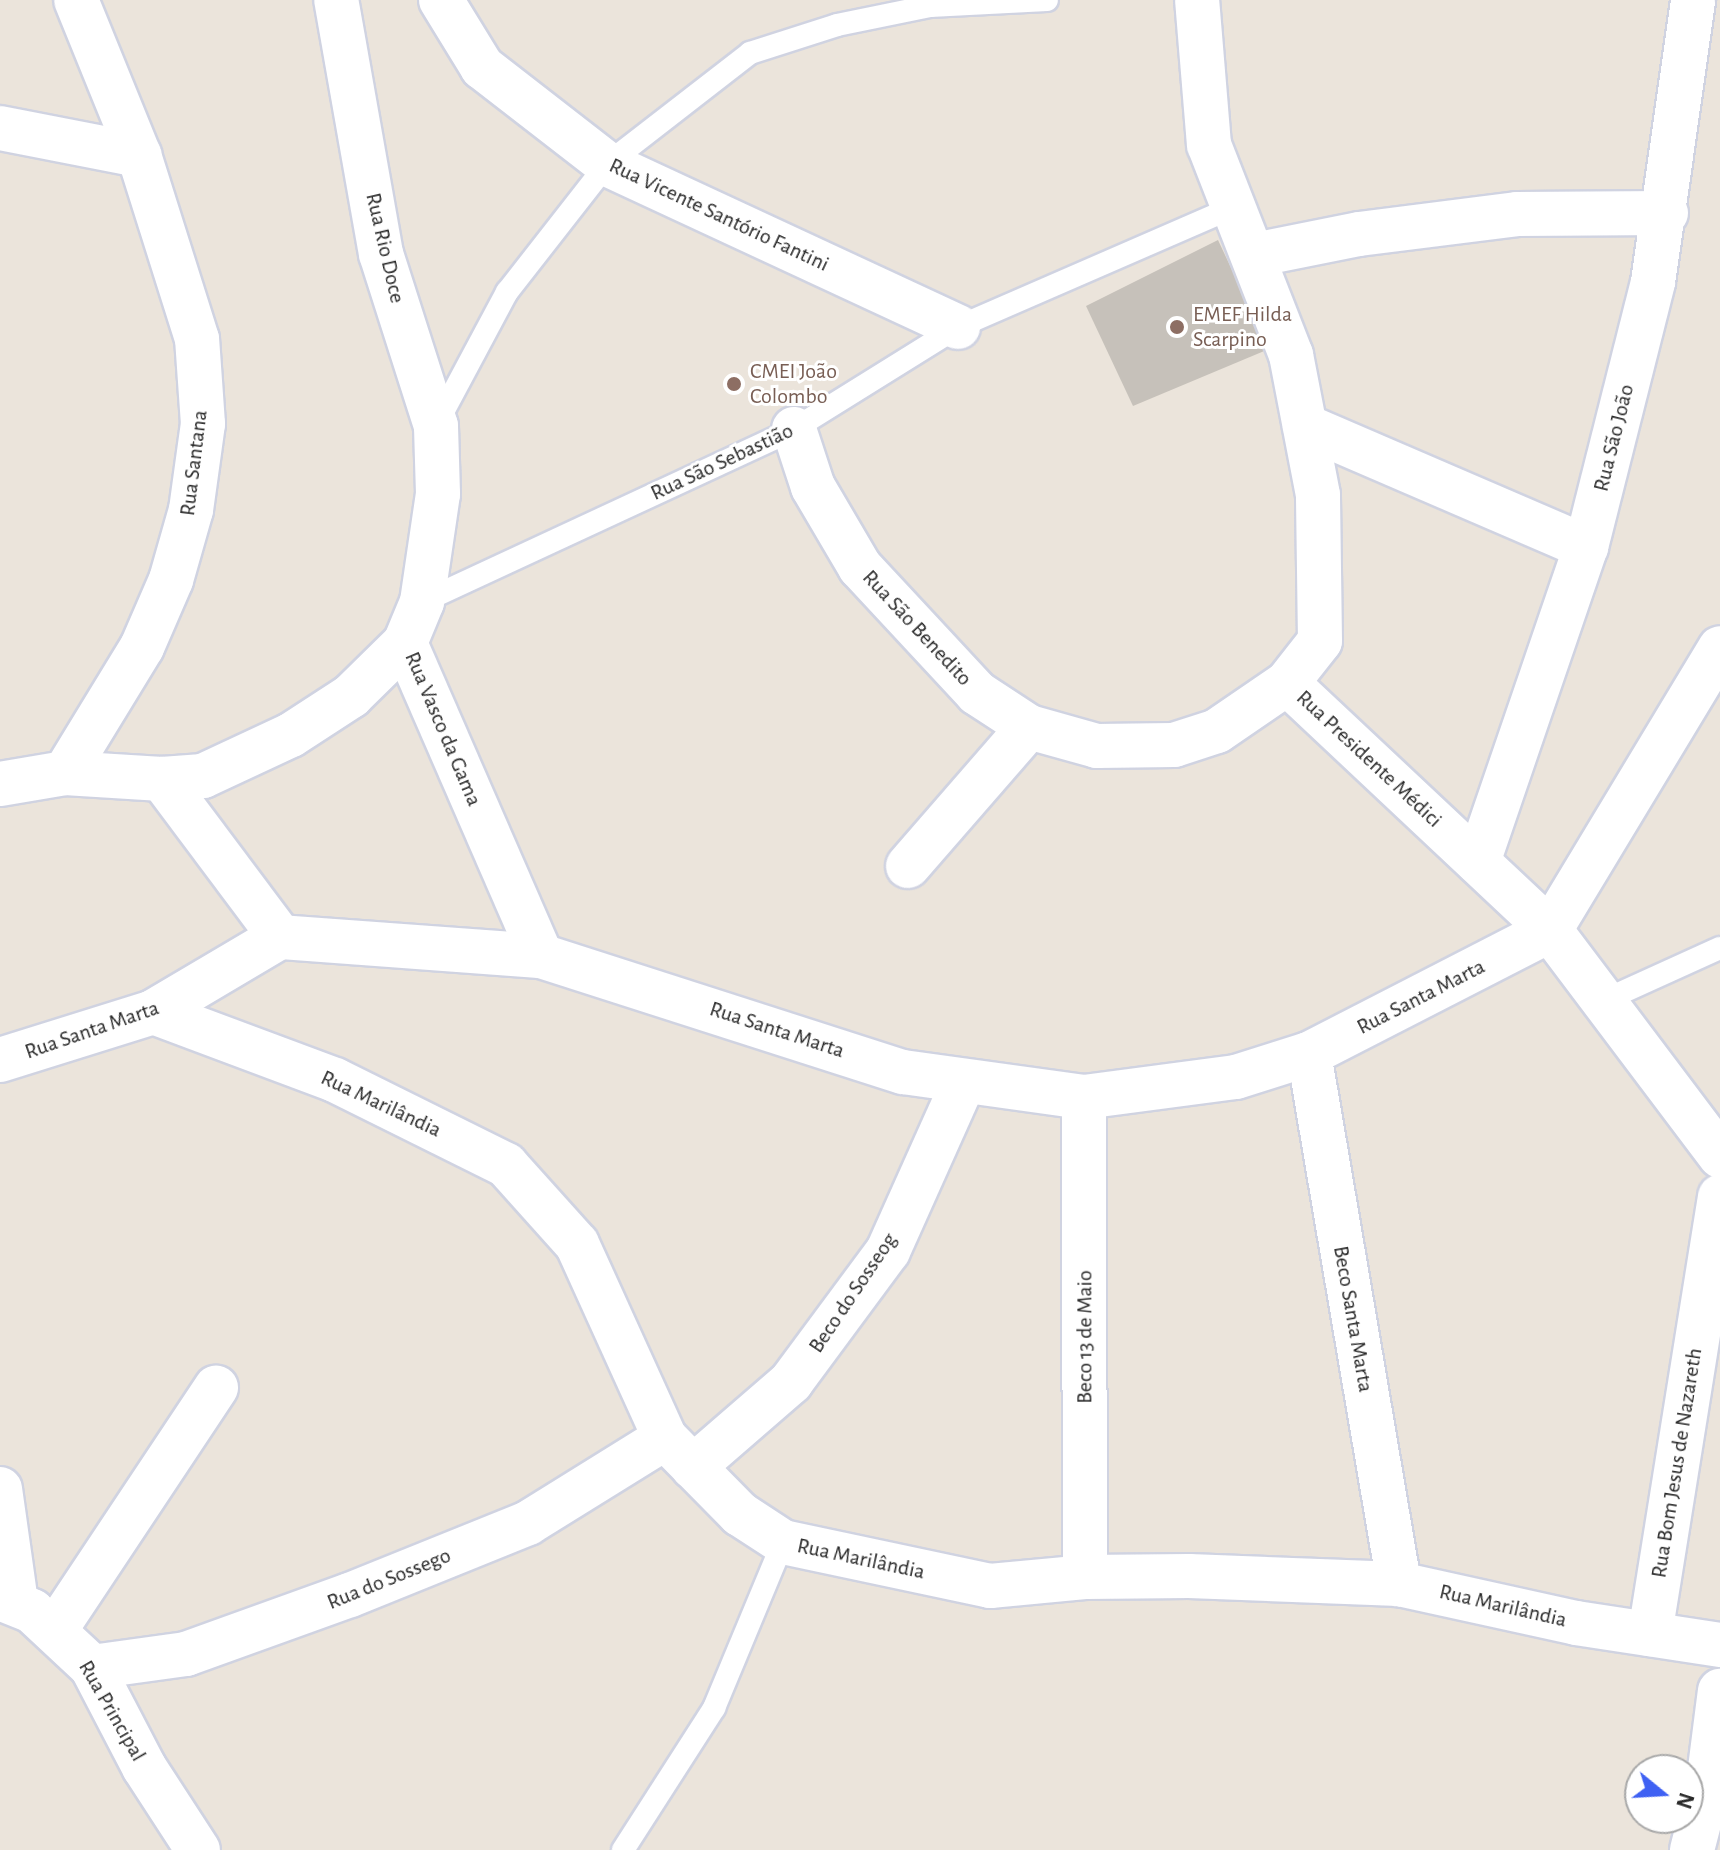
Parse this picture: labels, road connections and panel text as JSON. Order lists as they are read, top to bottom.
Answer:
{
  "streets": {
    "street": [
      "Rua Vicente Santório Fantini",
      "Rua Rio Doce",
      "Rua São João",
      "Rua Santana",
      "Rua São Benedito",
      "Rua Vasco da Gama",
      "Rua Presidente Médici",
      "Rua Santa Marta",
      "Rua Marilândia",
      "Beco do Sosseog",
      "Beco Santa Marta",
      "Beco 13 de Maio",
      "Rua Bom Jesus de Nazareth",
      "Rua do Sossego",
      "Rua Principal"
    ],
    "lane": ["Rua São Sebastião"]
  },
  "crossings": [
    ["Rua Vicente Santório Fantini", "Rua São Sebastião"],
    ["Rua Rio Doce", "Rua Vasco da Gama"],
    ["Rua São João", "Rua Presidente Médici"],
    ["Rua São Sebastião", "Rua São Benedito"],
    ["Rua São Sebastião", "Rua Vasco da Gama"],
    ["Rua São Sebastião", "Rua Presidente Médici"],
    ["Rua São Benedito", "Rua Presidente Médici"],
    ["Rua Vasco da Gama", "Rua Santa Marta"],
    ["Rua Presidente Médici", "Rua Santa Marta"],
    ["Rua Santa Marta", "Rua Marilândia"],
    ["Rua Santa Marta", "Beco do Sosseog"],
    ["Rua Santa Marta", "Beco Santa Marta"],
    ["Rua Santa Marta", "Beco 13 de Maio"],
    ["Rua Marilândia", "Beco do Sosseog"],
    ["Rua Marilândia", "Beco Santa Marta"],
    ["Rua Marilândia", "Beco 13 de Maio"],
    ["Rua Marilândia", "Rua Bom Jesus de Nazareth"],
    ["Rua Marilândia", "Rua do Sossego"],
    ["Beco do Sosseog", "Rua do Sossego"],
    ["Rua do Sossego", "Rua Principal"]
  ],
  "places": ["EMEF Hilda Scarpino", "CMEI João Colombo"],
  "north": "right"
}
